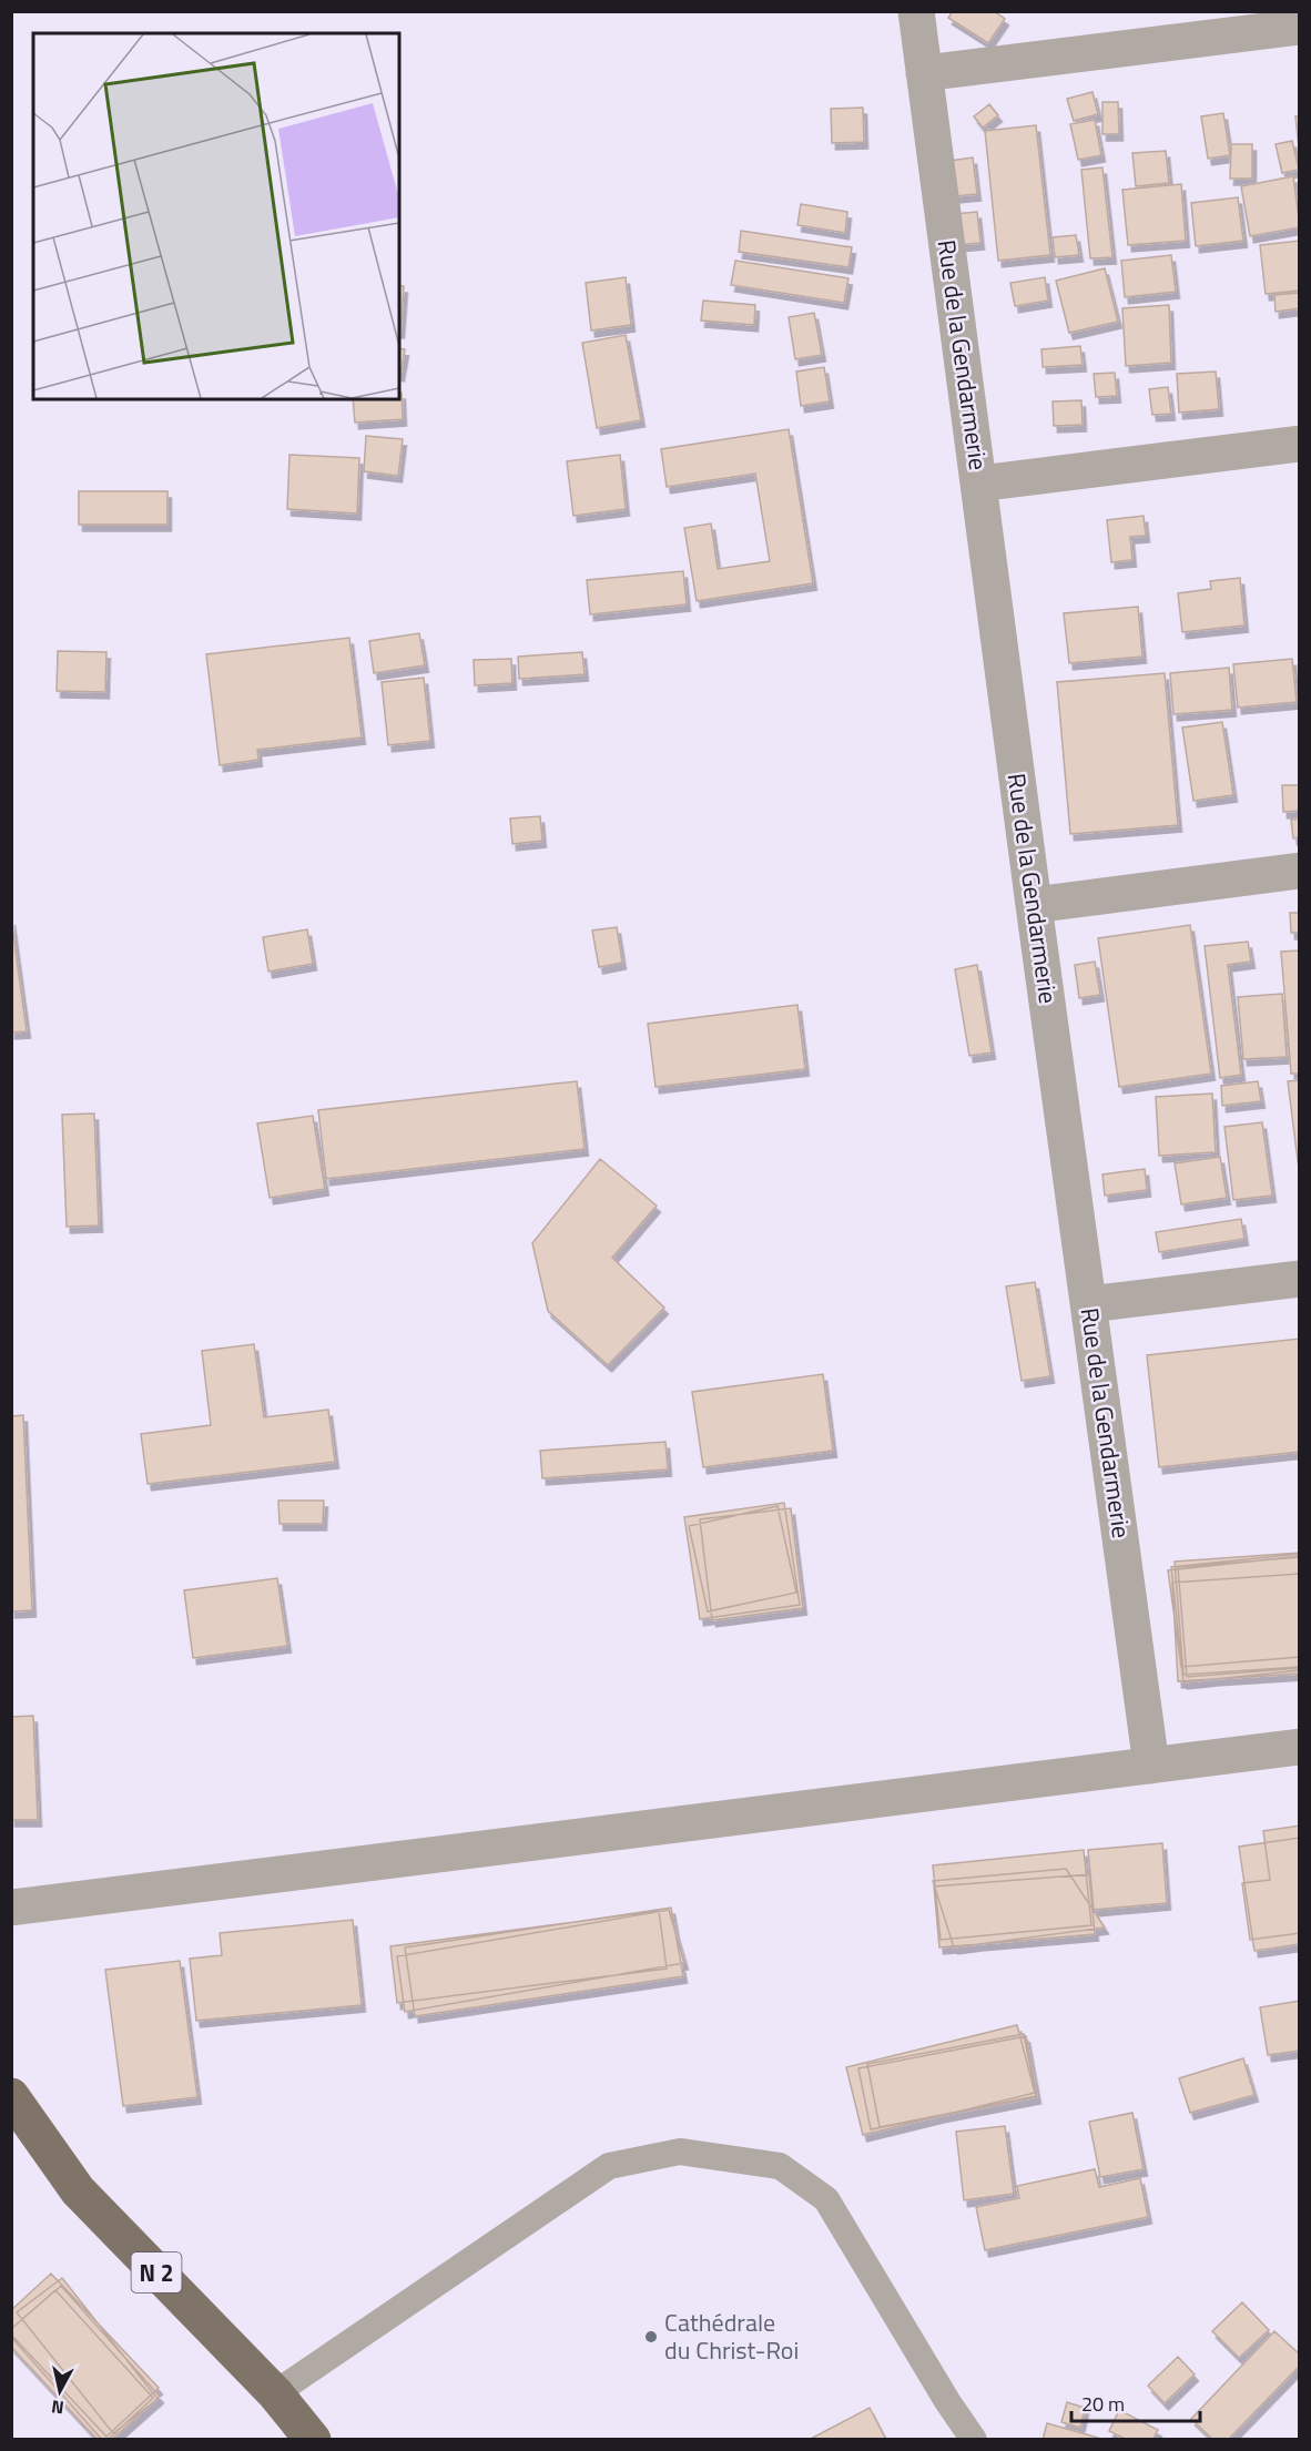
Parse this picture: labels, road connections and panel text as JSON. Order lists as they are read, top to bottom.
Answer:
{
  "streets": {
    "main road": ["N 2"],
    "street": ["Rue de la Gendarmerie"]
  },
  "places": ["Cathédrale du Christ-Roi"],
  "scale_bar": "20 m",
  "north": "bottom"
}
